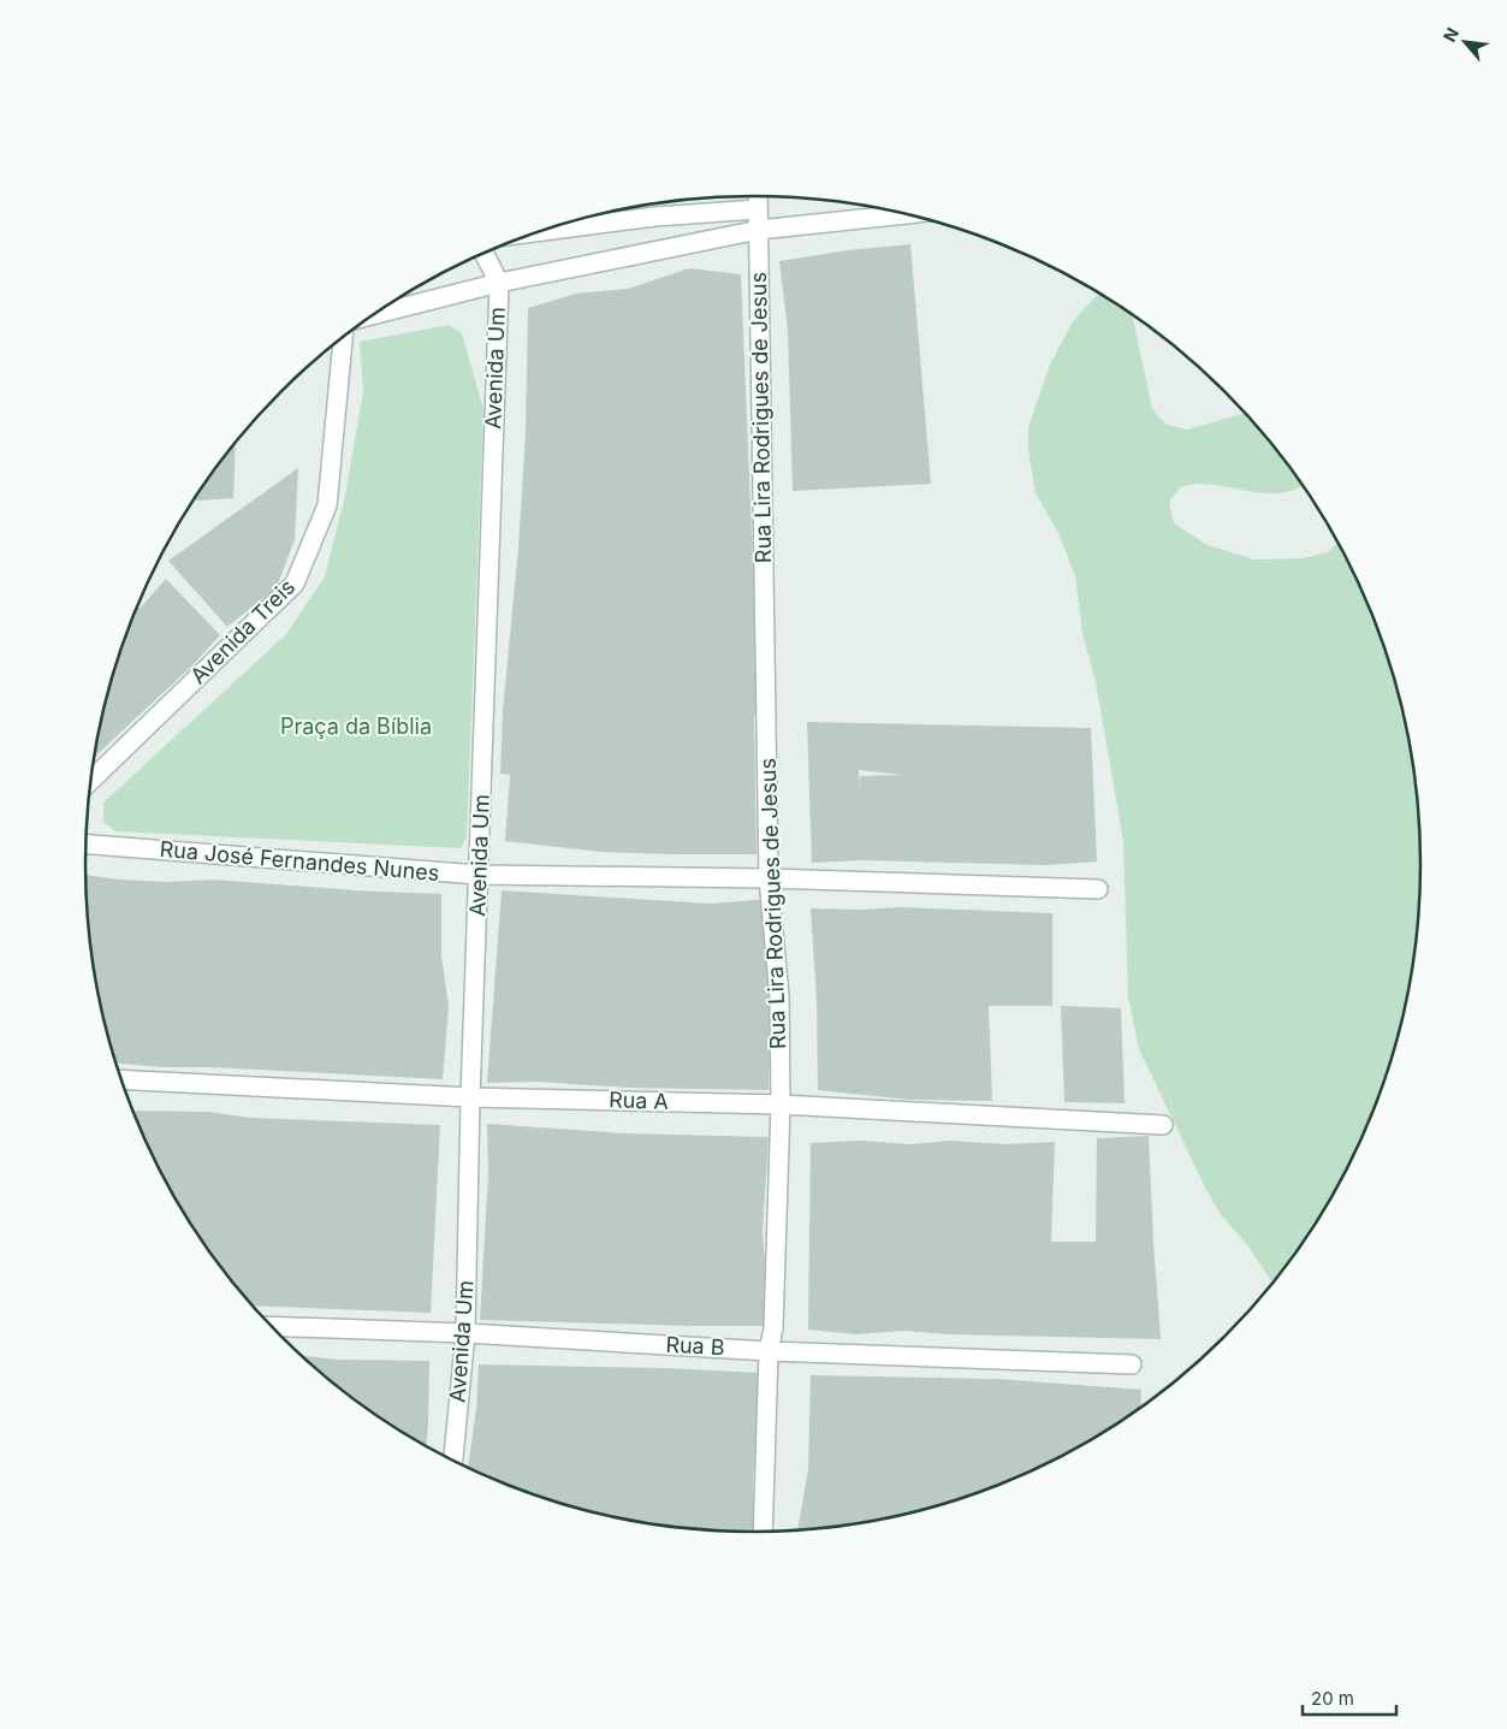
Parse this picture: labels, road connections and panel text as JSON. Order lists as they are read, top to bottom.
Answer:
{
  "streets": {
    "street": [
      "Avenida Um",
      "Rua Lira Rodrigues de Jesus",
      "Avenida Treis",
      "Rua José Fernandes Nunes",
      "Rua A",
      "Rua B"
    ]
  },
  "crossings": [
    ["Avenida Um", "Rua José Fernandes Nunes"],
    ["Avenida Um", "Rua A"],
    ["Avenida Um", "Rua B"],
    ["Rua Lira Rodrigues de Jesus", "Rua José Fernandes Nunes"],
    ["Rua Lira Rodrigues de Jesus", "Rua A"],
    ["Rua Lira Rodrigues de Jesus", "Rua B"]
  ],
  "parks": ["Praça da Bíblia"],
  "scale_bar": "20 m",
  "north": "top left"
}
